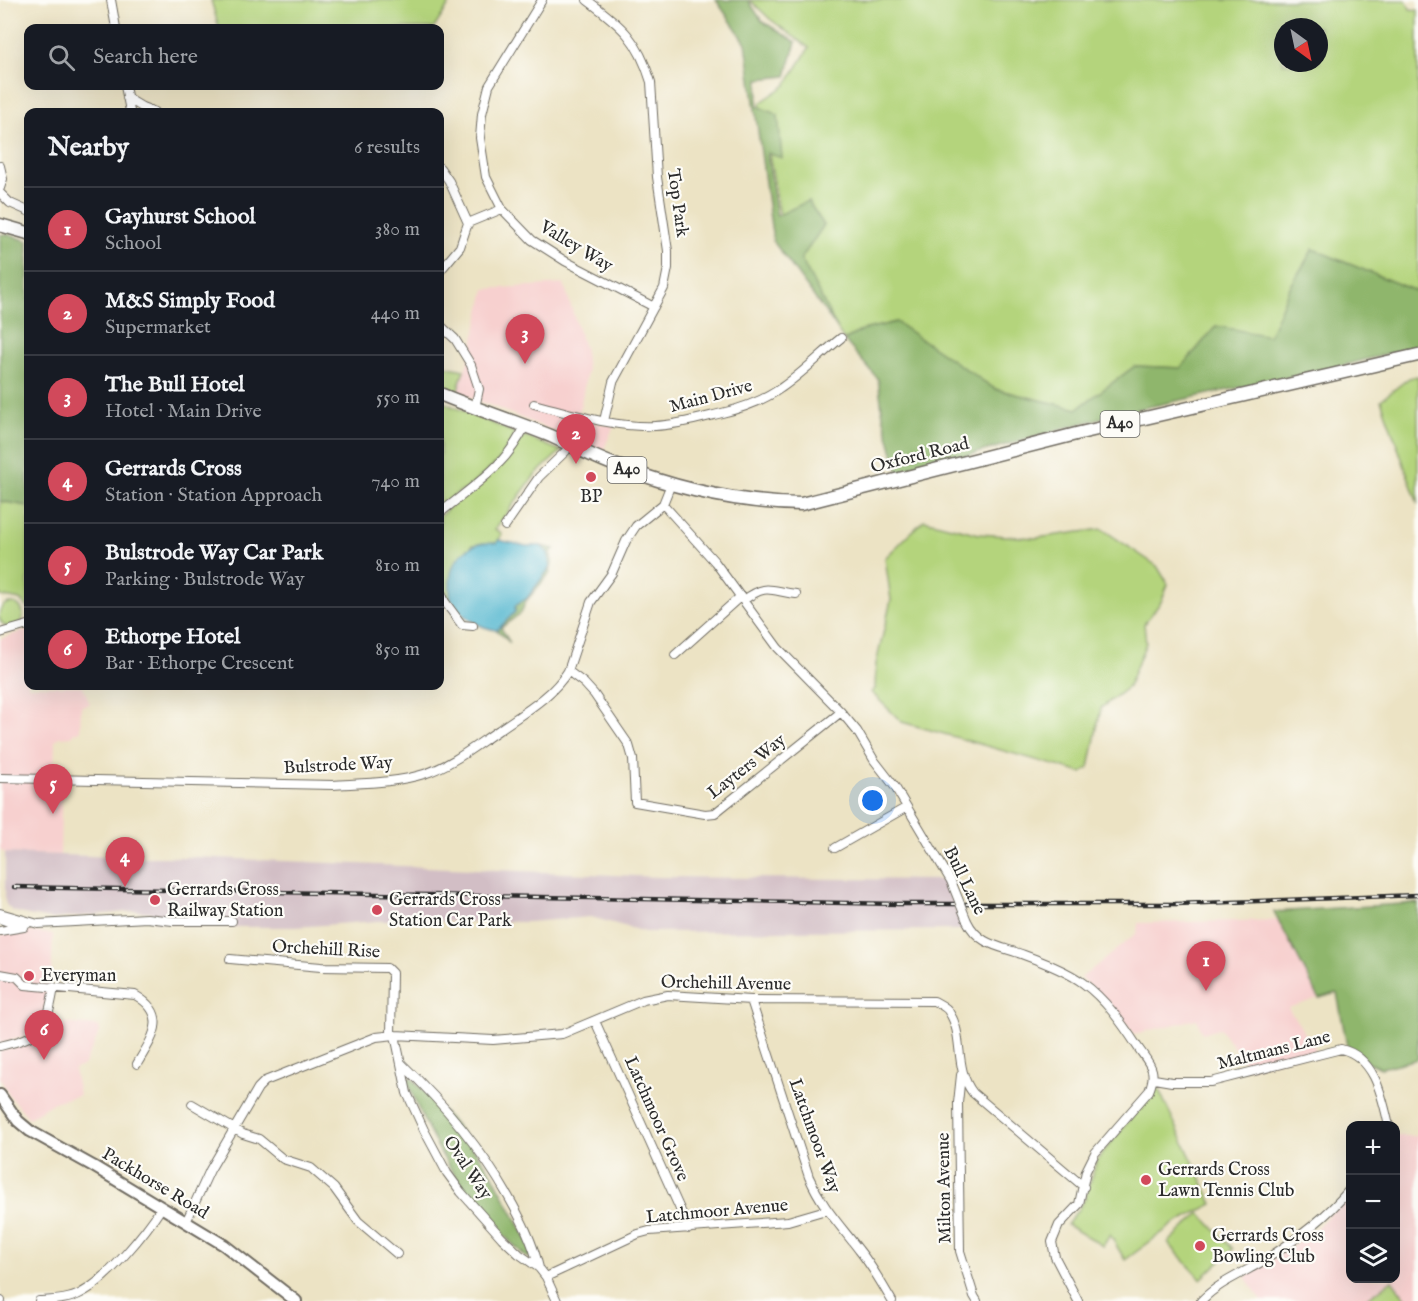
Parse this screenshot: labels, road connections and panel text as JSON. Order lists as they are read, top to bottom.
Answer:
{
  "streets": {
    "main road": ["A40", "Oxford Road", "Packhorse Road"],
    "street": [
      "Top Park",
      "Valley Way",
      "Main Drive",
      "Bulstrode Way",
      "Layters Way",
      "Bull Lane",
      "Orchehill Rise",
      "Orchehill Avenue",
      "Maltmans Lane",
      "Latchmoor Grove",
      "Latchmoor Way",
      "Oval Way",
      "Milton Avenue",
      "Latchmoor Avenue"
    ]
  },
  "crossings": [
    ["Top Park", "Valley Way"],
    ["Top Park", "Main Drive"],
    ["Oxford Road", "Bulstrode Way"],
    ["Bulstrode Way", "Layters Way"],
    ["Bulstrode Way", "Bull Lane"],
    ["Layters Way", "Bull Lane"],
    ["Bull Lane", "Maltmans Lane"],
    ["Orchehill Rise", "Orchehill Avenue"],
    ["Orchehill Rise", "Oval Way"],
    ["Orchehill Avenue", "Latchmoor Grove"],
    ["Orchehill Avenue", "Latchmoor Way"],
    ["Orchehill Avenue", "Oval Way"],
    ["Orchehill Avenue", "Packhorse Road"],
    ["Orchehill Avenue", "Milton Avenue"],
    ["Latchmoor Grove", "Latchmoor Avenue"],
    ["Latchmoor Way", "Latchmoor Avenue"],
    ["Oval Way", "Latchmoor Avenue"]
  ],
  "places": [
    "BP",
    "Gerrards Cross Railway Station",
    "Gerrards Cross Station Car Park",
    "Everyman",
    "Gerrards Cross Lawn Tennis Club",
    "Gerrards Cross Bowling Club"
  ],
  "north": "bottom right",
  "page": {
    "search": "Search here",
    "heading": ["Nearby", "6 results"],
    "list": [
      {
        "mark": "1",
        "name": "Gayhurst School",
        "note": "School",
        "value": "380 m"
      },
      {
        "mark": "2",
        "name": "M&S Simply Food",
        "note": "Supermarket",
        "value": "440 m"
      },
      {
        "mark": "3",
        "name": "The Bull Hotel",
        "note": "Hotel · Main Drive",
        "value": "550 m"
      },
      {
        "mark": "4",
        "name": "Gerrards Cross",
        "note": "Station · Station Approach",
        "value": "740 m"
      },
      {
        "mark": "5",
        "name": "Bulstrode Way Car Park",
        "note": "Parking · Bulstrode Way",
        "value": "810 m"
      },
      {
        "mark": "6",
        "name": "Ethorpe Hotel",
        "note": "Bar · Ethorpe Crescent",
        "value": "850 m"
      }
    ],
    "pins": [
      "3",
      "2",
      "5",
      "4",
      "1",
      "6"
    ],
    "map_buttons": ["+", "−"]
  }
}
